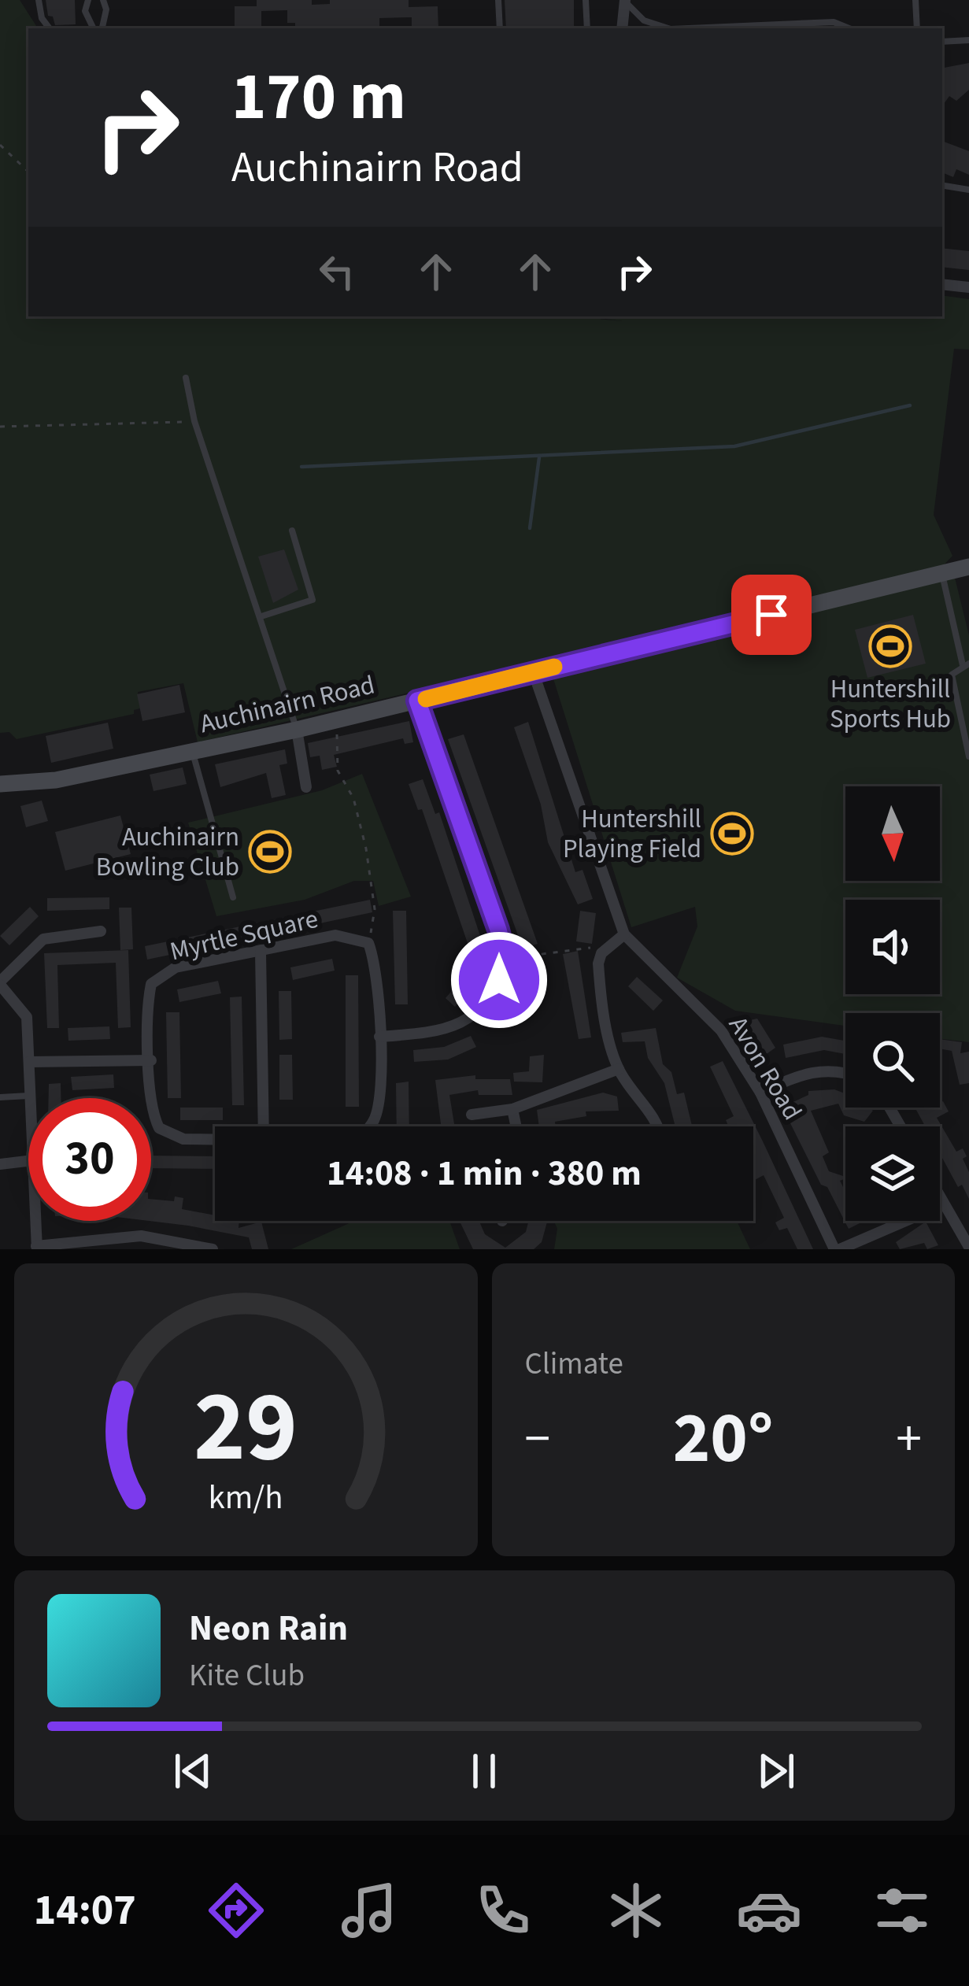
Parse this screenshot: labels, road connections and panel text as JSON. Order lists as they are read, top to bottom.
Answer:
{
  "streets": {
    "main road": ["Auchinairn Road"],
    "street": ["Myrtle Square", "Avon Road"]
  },
  "places": {
    "sports": ["Huntershill Sports Hub", "Huntershill Playing Field", "Auchinairn Bowling Club"]
  },
  "north": "bottom",
  "page": {
    "turn": ["170 m", "Auchinairn Road"],
    "limit": "30",
    "trip": "14:08 · 1 min · 380 m",
    "tile": "Climate",
    "heat": ["−", "20°", "+"],
    "song": ["Neon Rain", "Kite Club"],
    "tabs": "14:07",
    "gauge": ["29", "km/h"]
  }
}
